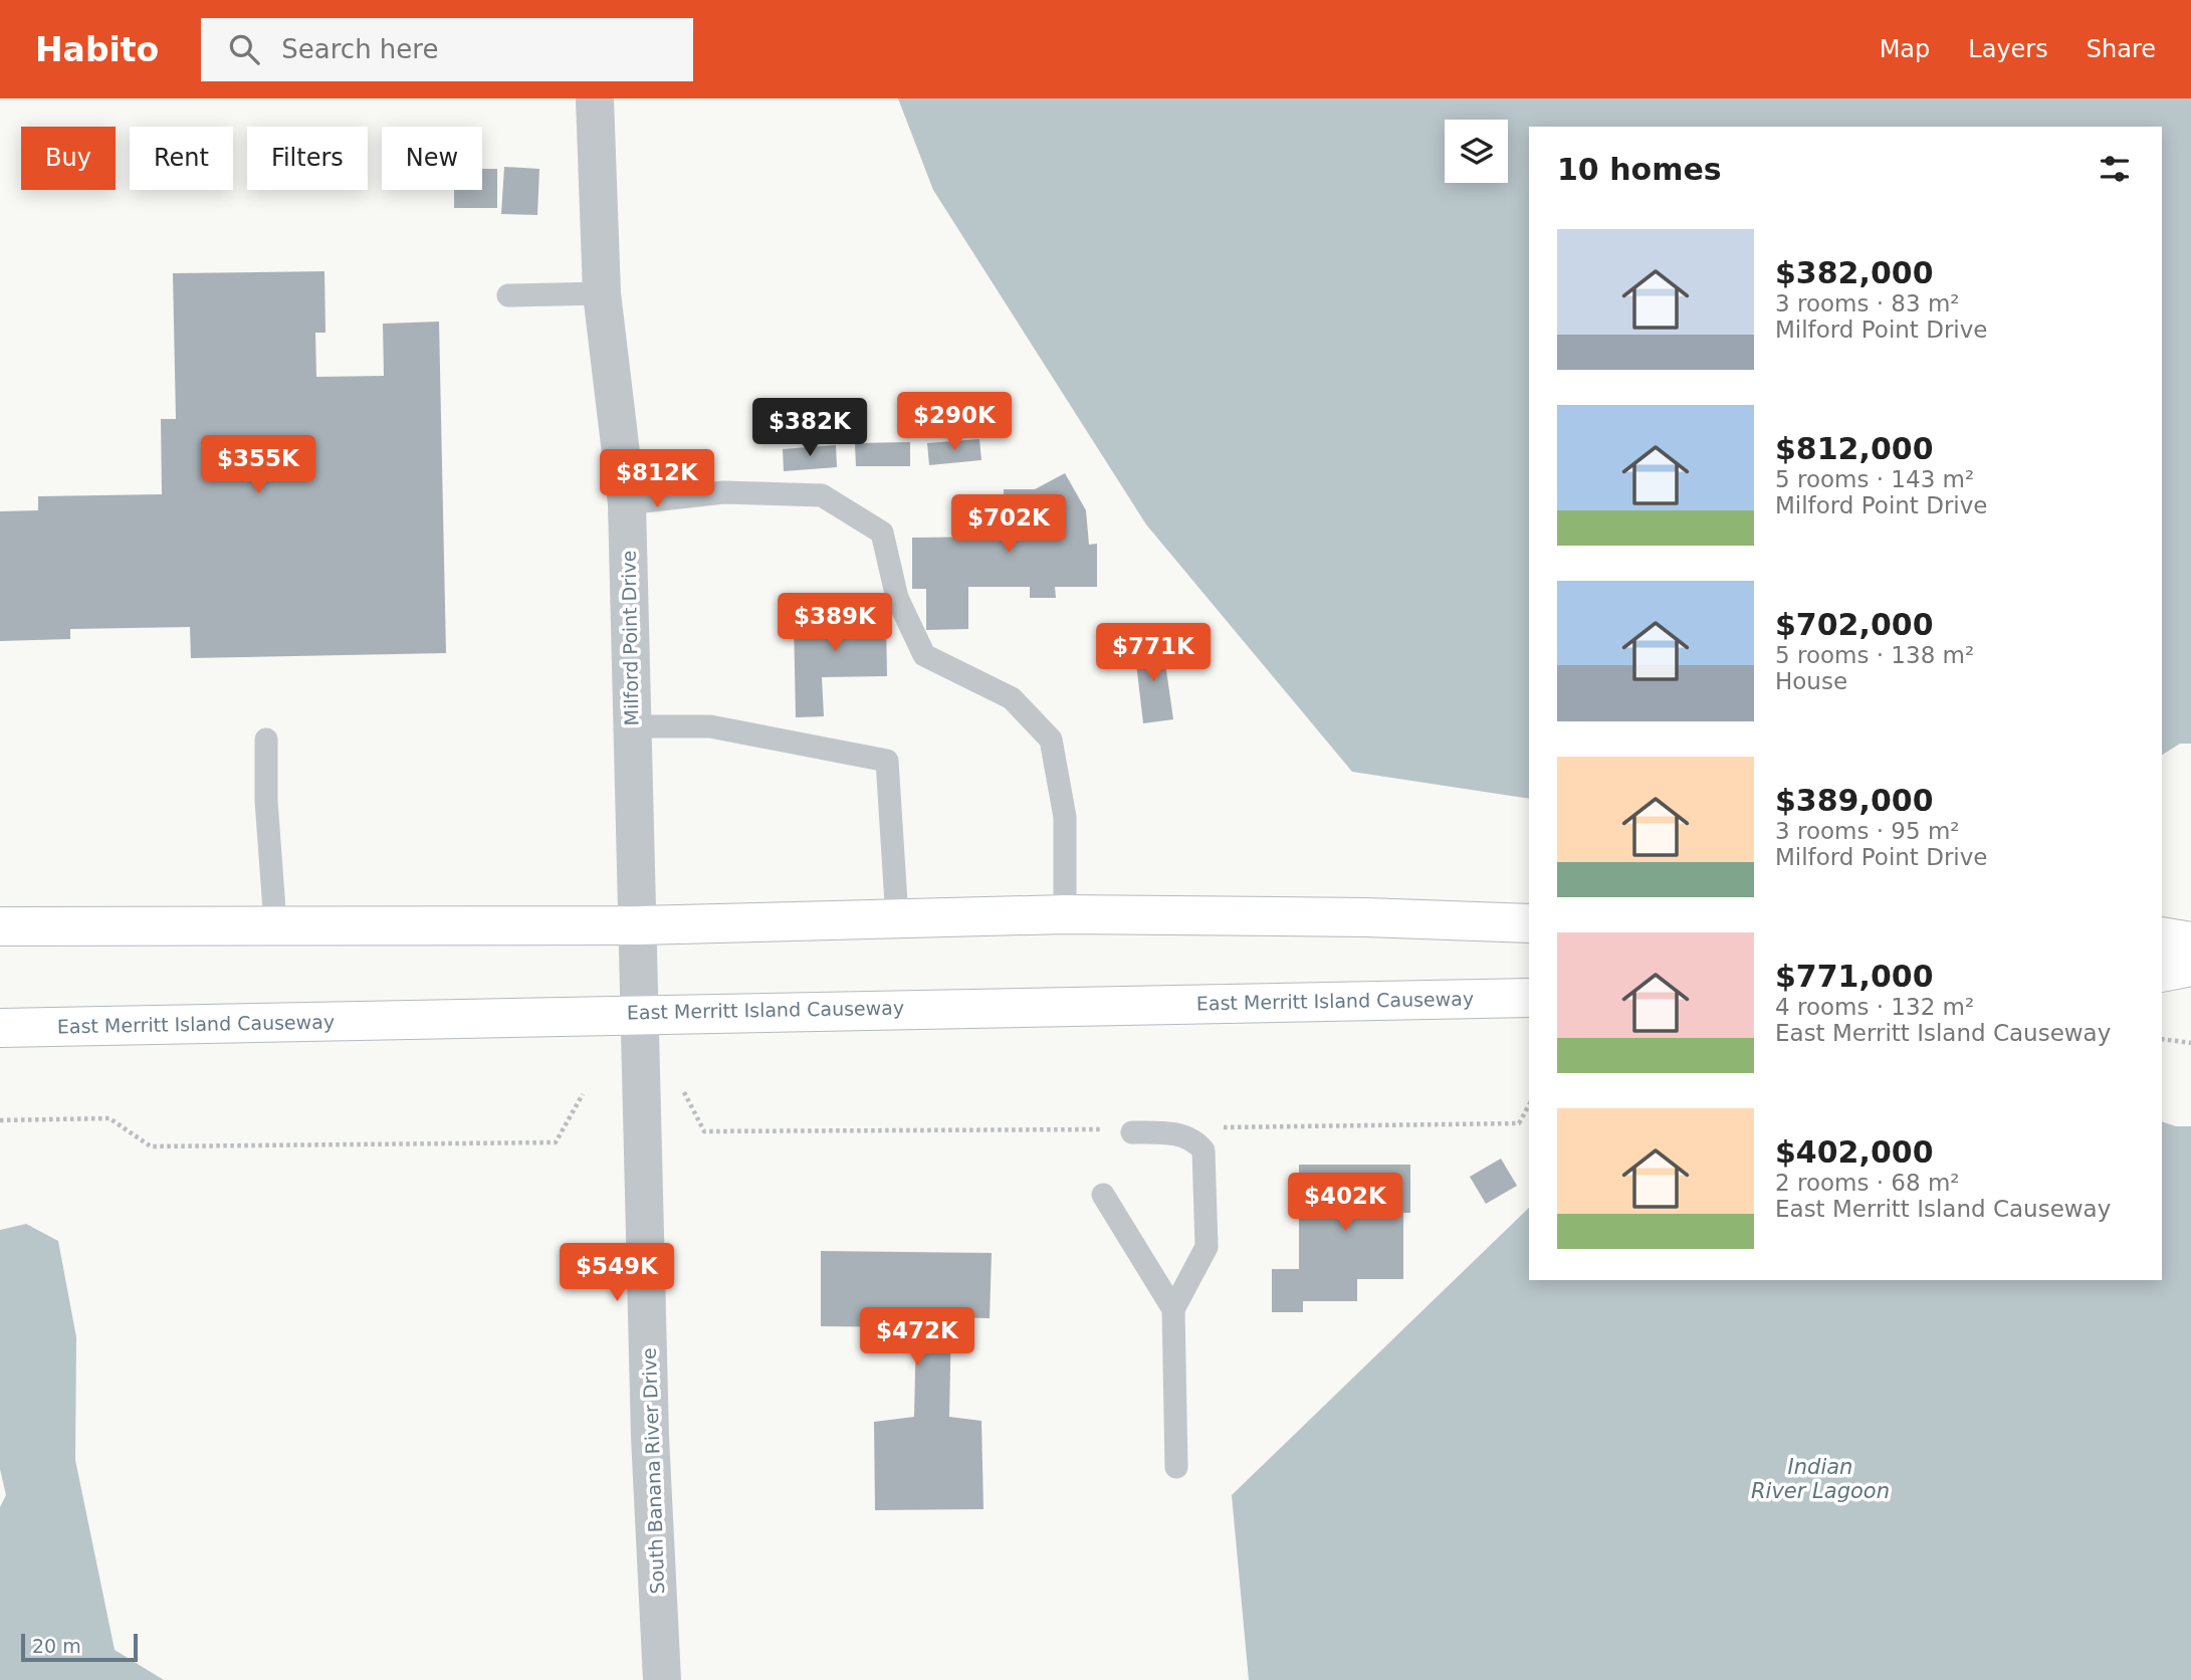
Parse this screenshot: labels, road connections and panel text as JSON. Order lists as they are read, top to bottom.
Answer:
{
  "streets": {
    "main road": ["East Merritt Island Causeway"],
    "street": ["Milford Point Drive", "South Banana River Drive"]
  },
  "crossings": [
    ["Milford Point Drive", "South Banana River Drive"],
    ["East Merritt Island Causeway", "South Banana River Drive"]
  ],
  "water": ["Indian River Lagoon"],
  "scale_bar": "20 m",
  "page": {
    "header": "Habito",
    "search": "Search here",
    "nav": ["Map", "Layers", "Share"],
    "chip": [
      "Buy",
      "Rent",
      "Filters",
      "New"
    ],
    "heading": "10 homes",
    "list": [
      {
        "name": "$382,000",
        "note": "3 rooms · 83 m² · Milford Point Drive"
      },
      {
        "name": "$812,000",
        "note": "5 rooms · 143 m² · Milford Point Drive"
      },
      {
        "name": "$702,000",
        "note": "5 rooms · 138 m² · House"
      },
      {
        "name": "$389,000",
        "note": "3 rooms · 95 m² · Milford Point Drive"
      },
      {
        "name": "$771,000",
        "note": "4 rooms · 132 m² · East Merritt Island Causeway"
      },
      {
        "name": "$402,000",
        "note": "2 rooms · 68 m² · East Merritt Island Causeway"
      }
    ],
    "price": [
      "$290K",
      "$382K",
      "$355K",
      "$812K",
      "$702K",
      "$389K",
      "$771K",
      "$402K",
      "$549K",
      "$472K"
    ],
    "scale": "20 m"
  }
}
